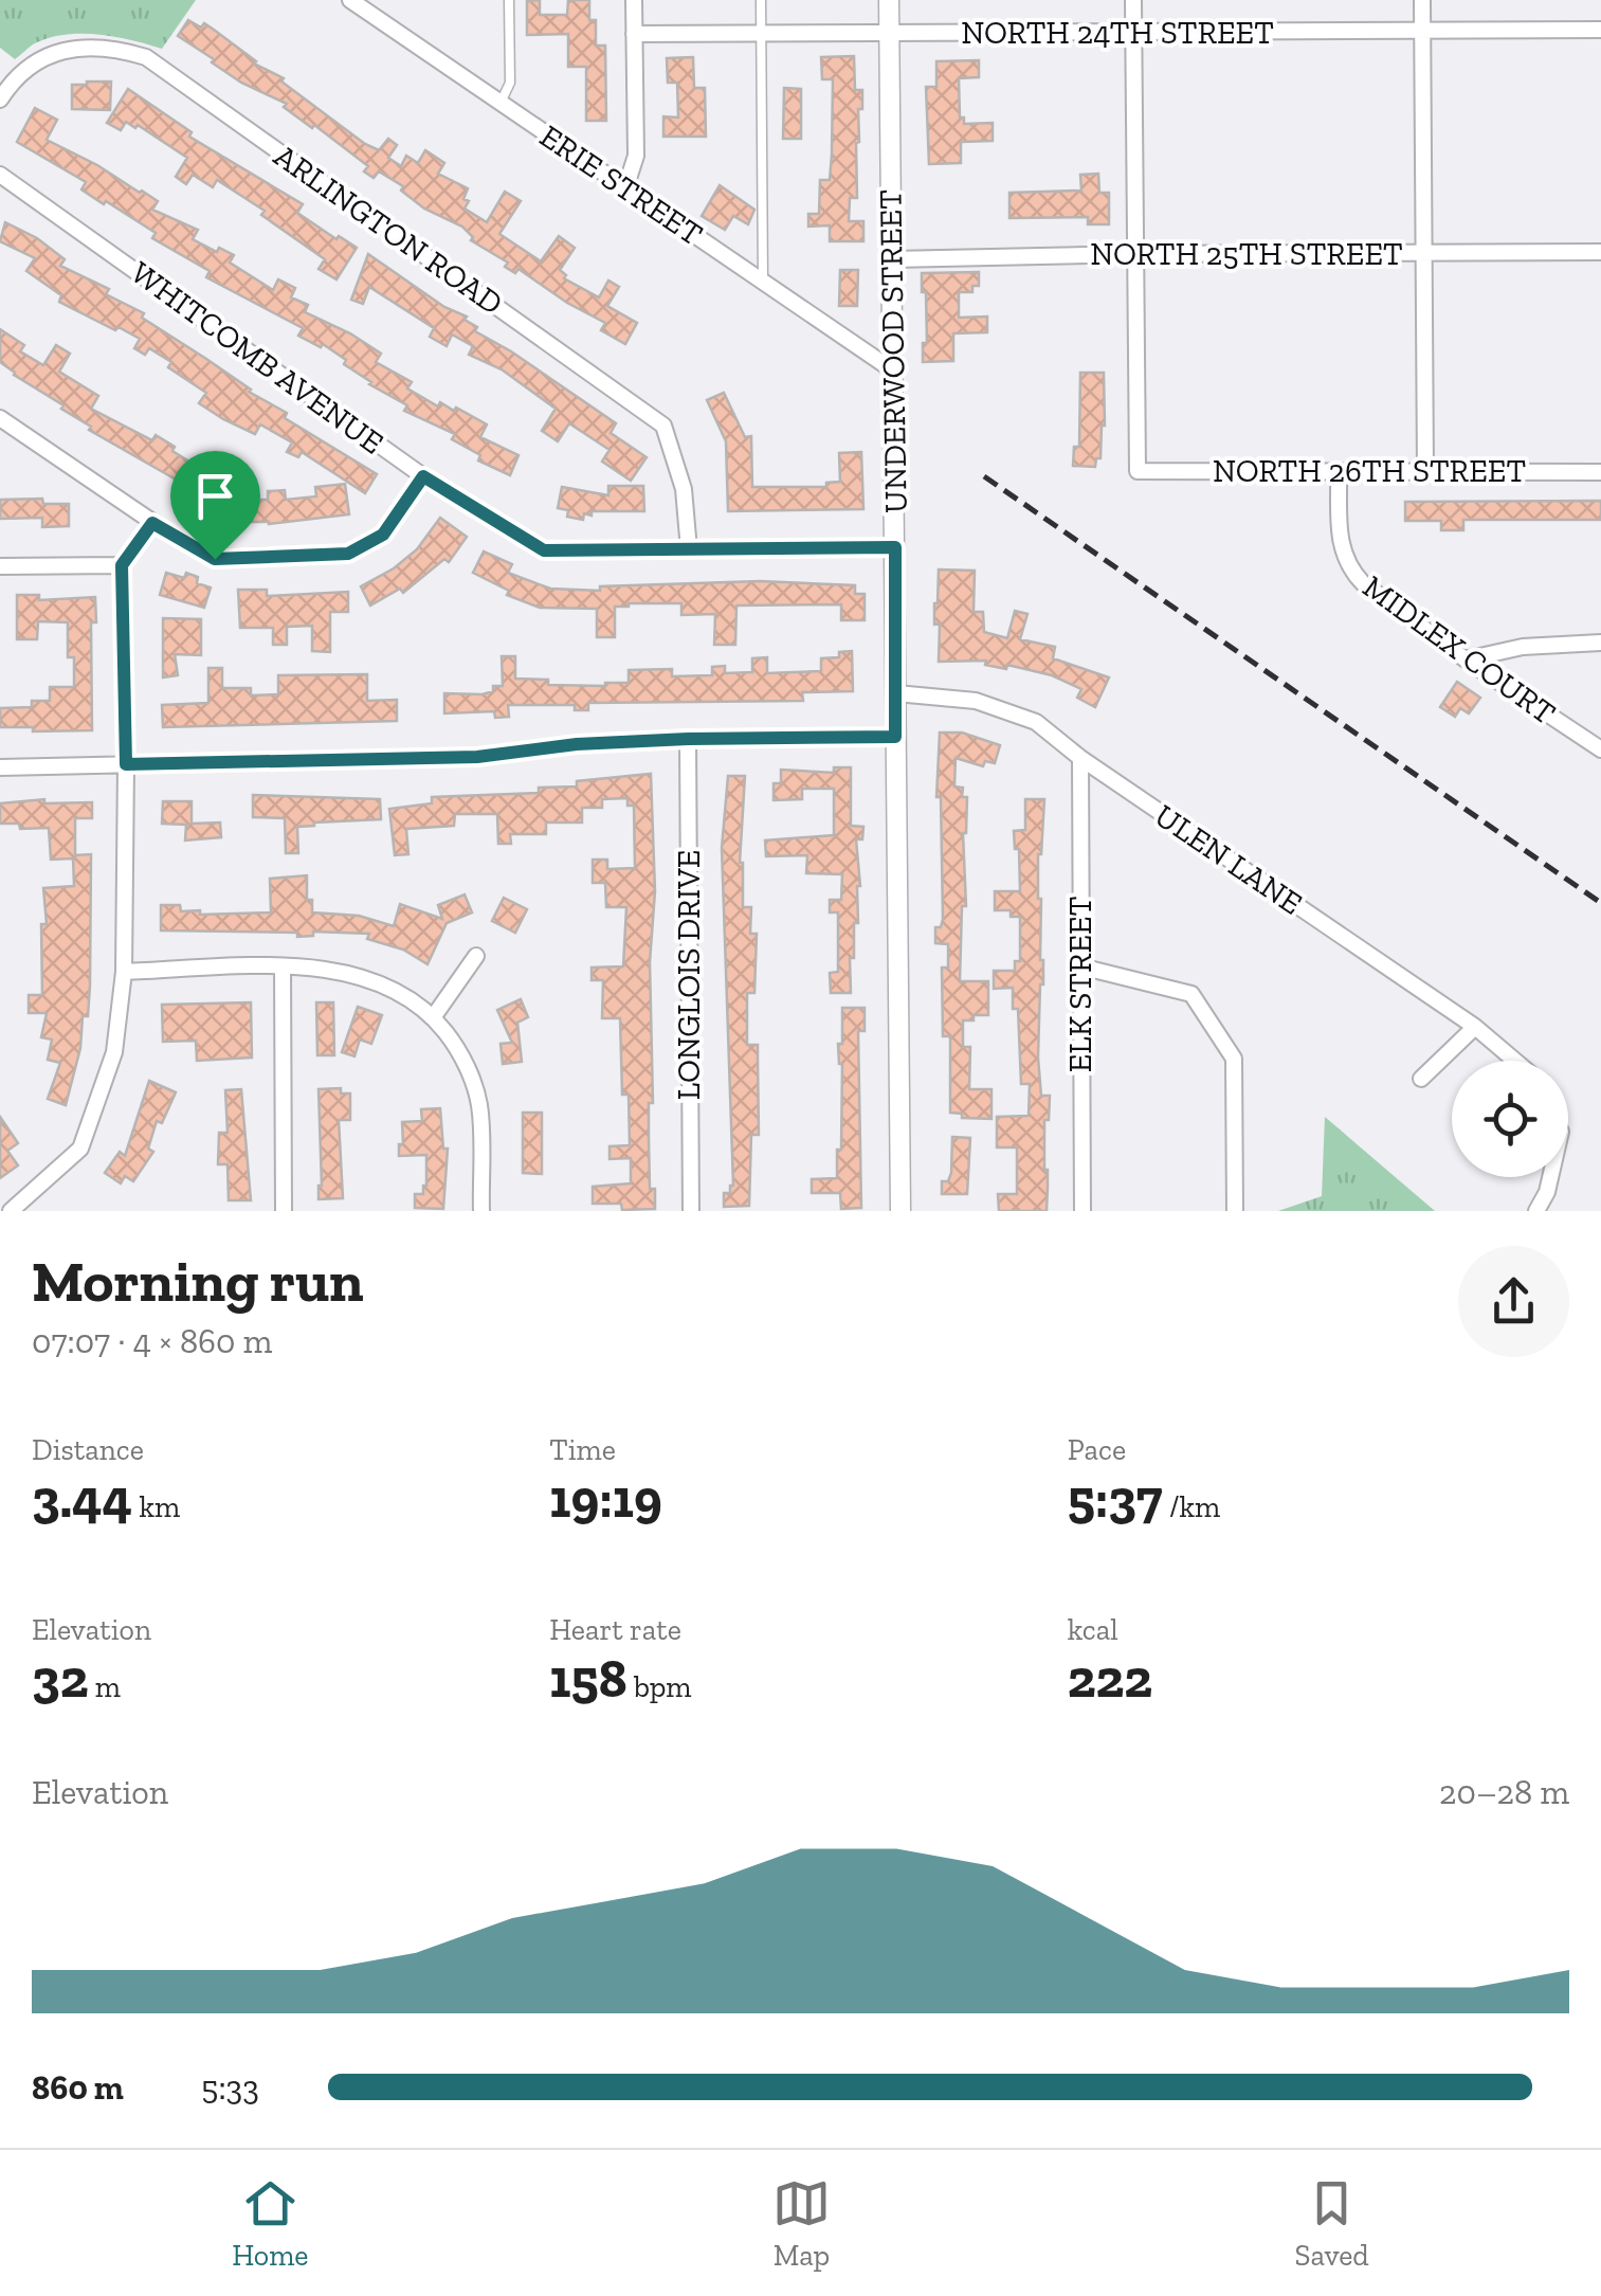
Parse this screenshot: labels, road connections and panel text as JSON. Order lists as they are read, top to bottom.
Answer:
{
  "streets": {
    "street": [
      "NORTH 24TH STREET",
      "ERIE STREET",
      "ARLINGTON ROAD",
      "NORTH 25TH STREET",
      "UNDERWOOD STREET",
      "WHITCOMB AVENUE",
      "NORTH 26TH STREET",
      "MIDLEX COURT",
      "ULEN LANE",
      "LONGLOIS DRIVE",
      "ELK STREET"
    ]
  },
  "crossings": [
    ["NORTH 24TH STREET", "UNDERWOOD STREET"],
    ["ERIE STREET", "UNDERWOOD STREET"],
    ["ARLINGTON ROAD", "WHITCOMB AVENUE"],
    ["NORTH 25TH STREET", "UNDERWOOD STREET"],
    ["NORTH 25TH STREET", "NORTH 26TH STREET"],
    ["UNDERWOOD STREET", "WHITCOMB AVENUE"],
    ["UNDERWOOD STREET", "ULEN LANE"],
    ["NORTH 26TH STREET", "MIDLEX COURT"],
    ["ULEN LANE", "ELK STREET"]
  ],
  "page": {
    "heading": ["Morning run", "07:07 · 4 × 860 m"],
    "stats": [
      ["Distance", "3.44 km"],
      ["Time", "19:19"],
      ["Pace", "5:37 /km"],
      ["Elevation", "32 m"],
      ["Heart rate", "158 bpm"],
      ["kcal", "222"]
    ],
    "chart": ["Elevation", "20–28 m"],
    "list": [
      {
        "name": "860 m",
        "note": "5:33"
      }
    ],
    "tabs": ["Home", "Map", "Saved"]
  }
}
